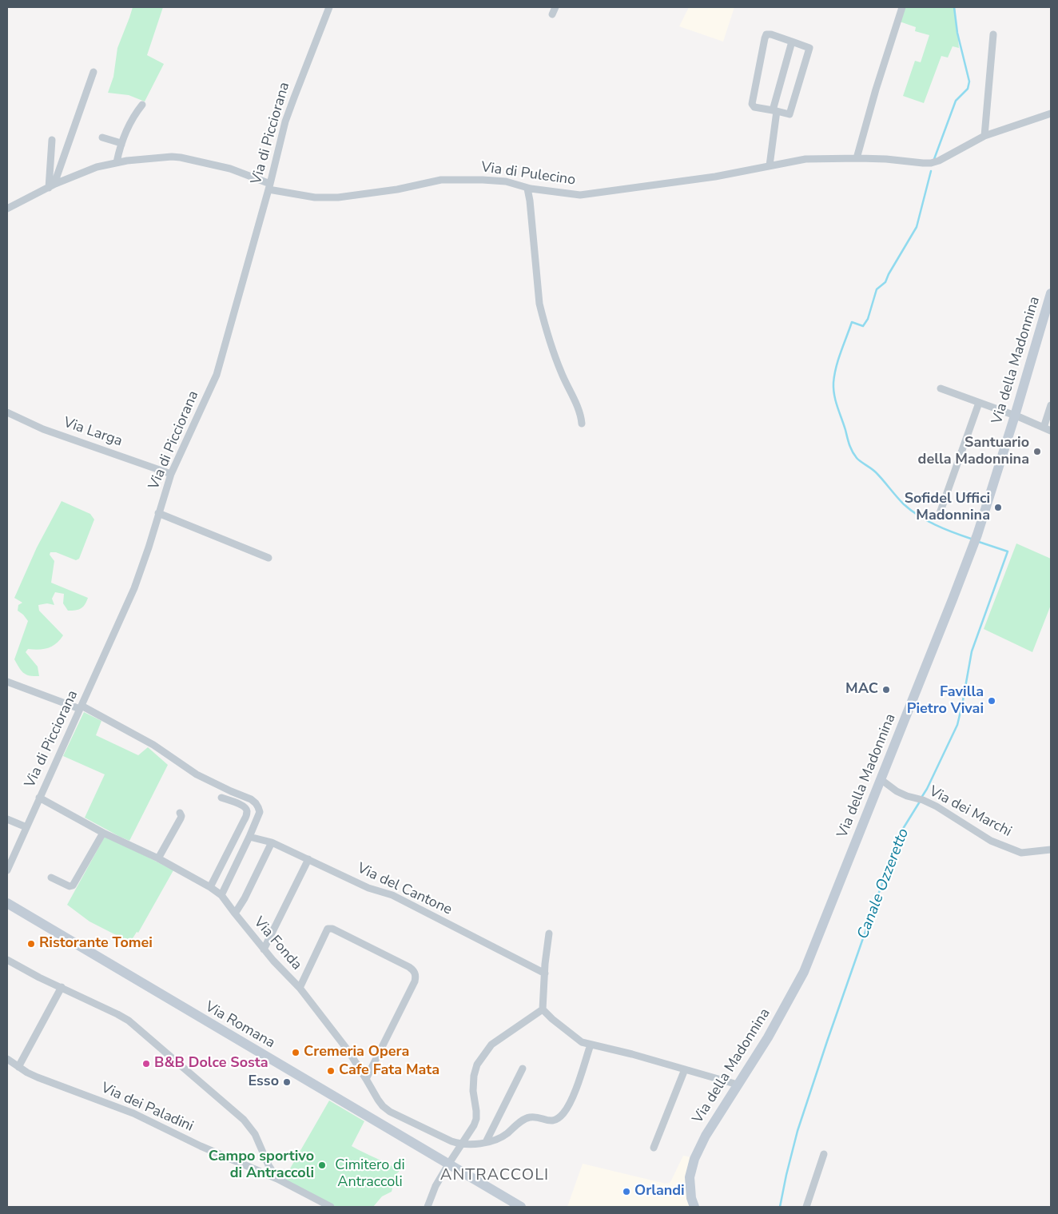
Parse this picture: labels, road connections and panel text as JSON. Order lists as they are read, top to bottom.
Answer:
{
  "streets": {
    "street": [
      "Via di Picciorana",
      "Via di Pulecino",
      "Via della Madonnina",
      "Via Larga",
      "Via dei Marchi",
      "Via del Cantone",
      "Via Fonda",
      "Via Romana",
      "Via dei Paladini"
    ]
  },
  "crossings": [
    ["Via di Picciorana", "Via di Pulecino"],
    ["Via di Picciorana", "Via Larga"],
    ["Via di Picciorana", "Via Fonda"],
    ["Via della Madonnina", "Via dei Marchi"]
  ],
  "districts": ["ANTRACCOLI"],
  "water": ["Canale Ozzeretto"],
  "parks": ["Cimitero di Antraccoli"],
  "places": [
    "Santuario della Madonnina",
    "Sofidel Uffici Madonnina",
    "MAC",
    "Favilla Pietro Vivai",
    "Ristorante Tomei",
    "Cremeria Opera",
    "B&B Dolce Sosta",
    "Cafe Fata Mata",
    "Esso",
    "Campo sportivo di Antraccoli",
    "Orlandi"
  ]
}
